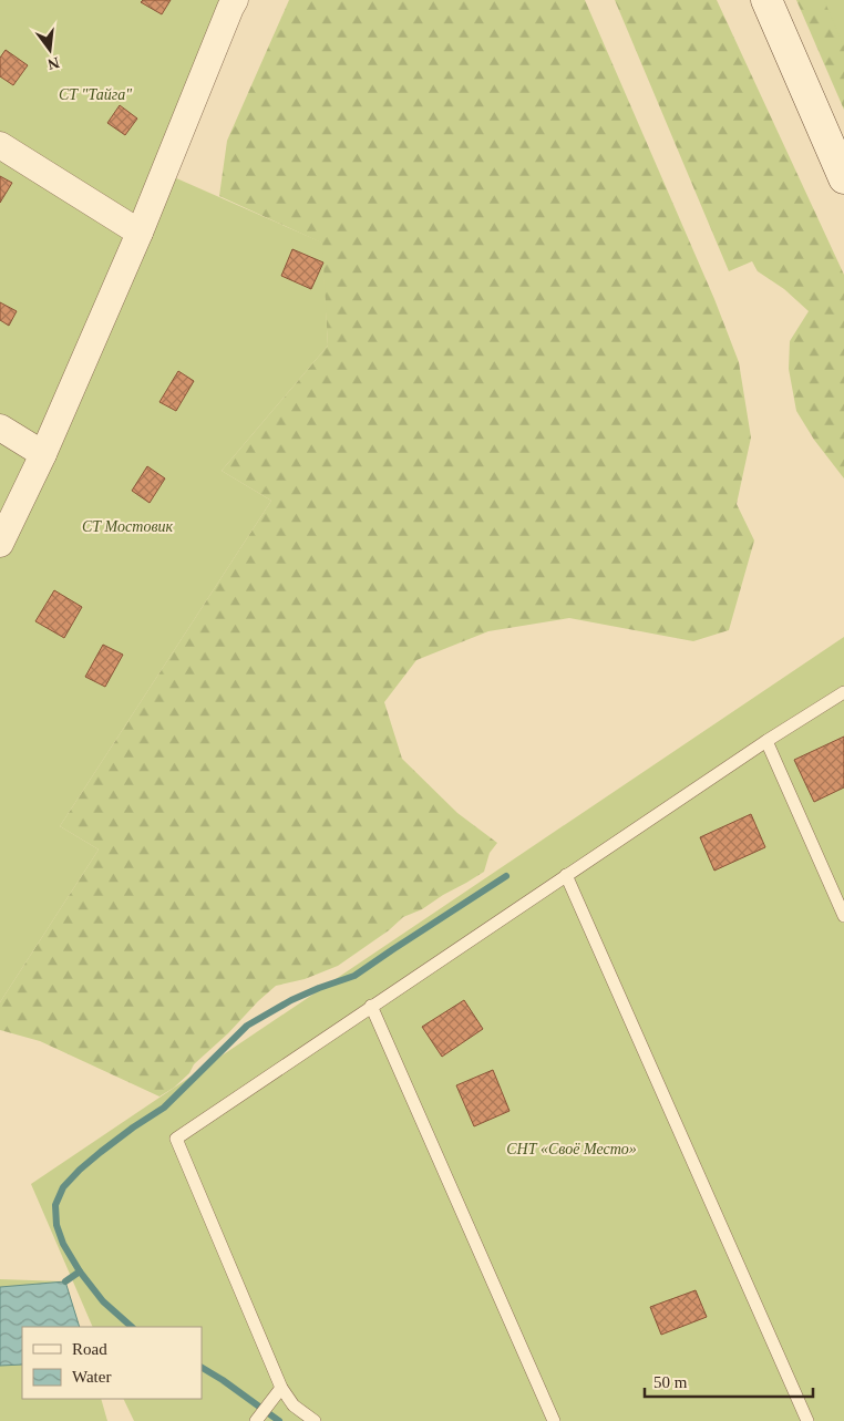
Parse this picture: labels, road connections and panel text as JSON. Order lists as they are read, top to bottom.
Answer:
{
  "parks": ["СТ \"Тайга\"", "СТ Мостовик", "СНТ «Своё Место»"],
  "legend": ["Road", "Water"],
  "scale_bar": "50 m",
  "north": "bottom"
}
